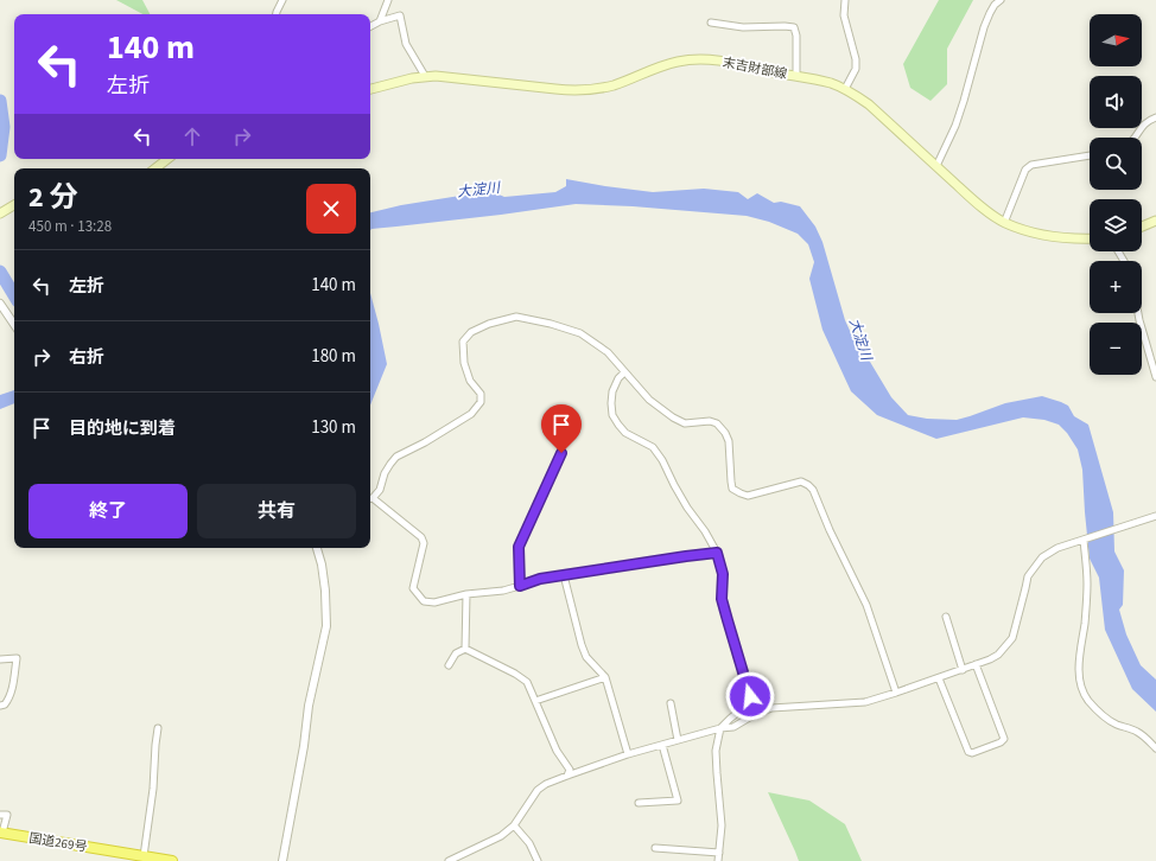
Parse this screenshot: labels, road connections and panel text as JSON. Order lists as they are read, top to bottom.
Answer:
{
  "streets": {
    "highway": ["国道269号"],
    "main road": ["末吉財部線"]
  },
  "water": ["大淀川"],
  "north": "right",
  "page": {
    "map_buttons": ["+", "−"],
    "turn": ["140 m", "左折"],
    "heading": ["2 分", "450 m · 13:28"],
    "list": [
      {
        "name": "左折",
        "value": "140 m"
      },
      {
        "name": "右折",
        "value": "180 m"
      },
      {
        "name": "目的地に到着",
        "value": "130 m"
      }
    ],
    "buttons": ["終了", "共有"]
  }
}
